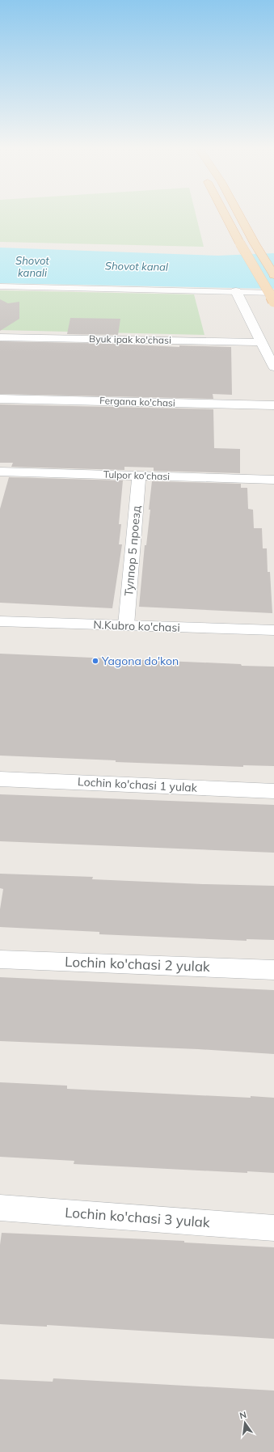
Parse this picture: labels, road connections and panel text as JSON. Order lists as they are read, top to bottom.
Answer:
{
  "streets": {
    "street": [
      "Byuk ipak ko'chasi",
      "Fergana ko'chasi",
      "Tulpor ko'chasi",
      "Тулпор 5 проезд",
      "N.Kubro ko'chasi",
      "Lochin ko'chasi 1 yulak",
      "Lochin ko'chasi 2 yulak",
      "Lochin ko'chasi 3 yulak"
    ]
  },
  "crossings": [
    ["Tulpor ko'chasi", "Тулпор 5 проезд"],
    ["Тулпор 5 проезд", "N.Kubro ko'chasi"]
  ],
  "water": ["Shovot kanali", "Shovot kanal"],
  "places": ["Yagona do'kon"],
  "north": "top"
}
